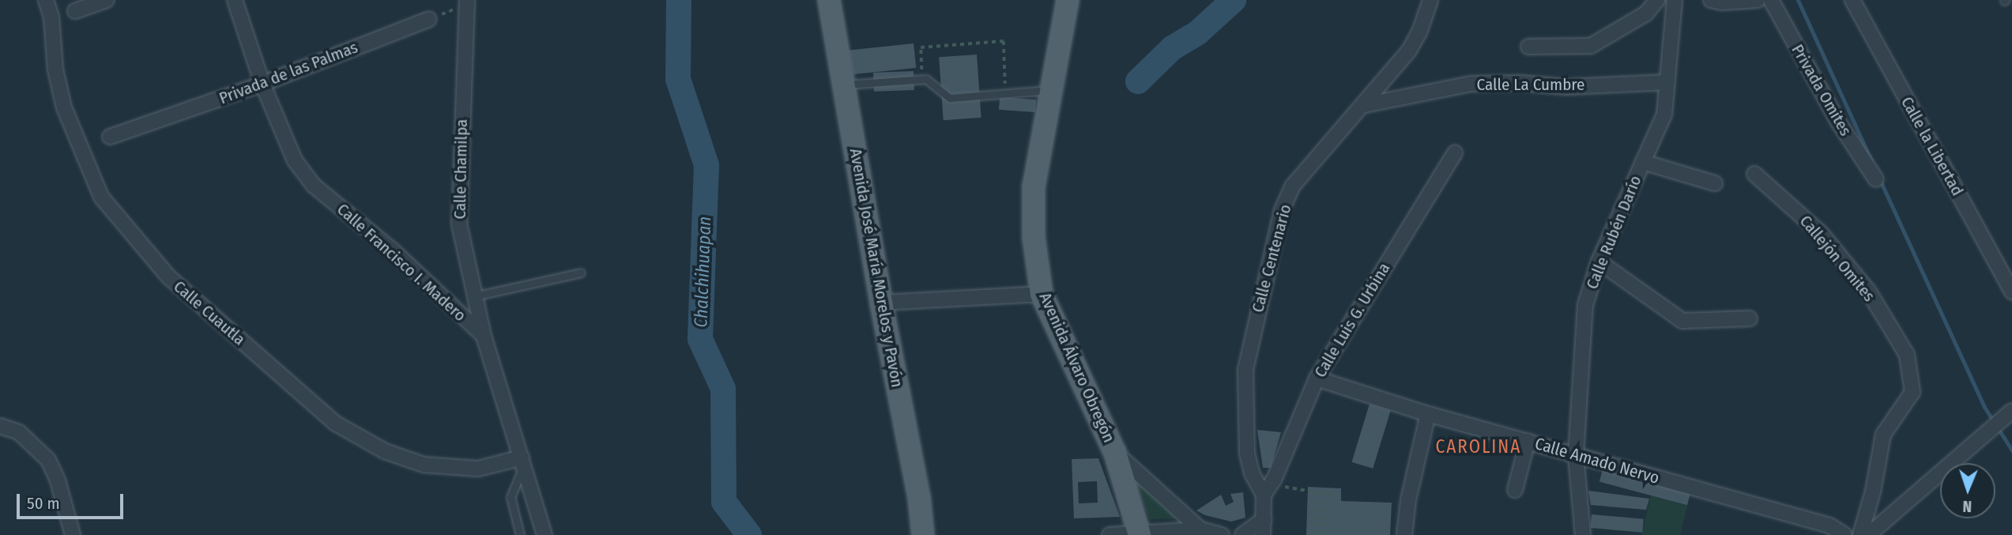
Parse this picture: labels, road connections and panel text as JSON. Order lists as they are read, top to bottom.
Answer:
{
  "streets": {
    "main road": ["Avenida José María Morelos y Pavón", "Avenida Álvaro Obregón"],
    "street": [
      "Privada de las Palmas",
      "Calle La Cumbre",
      "Privada Omites",
      "Calle la Libertad",
      "Calle Chamilpa",
      "Calle Rubén Darío",
      "Calle Centenario",
      "Callejón Omites",
      "Calle Francisco I. Madero",
      "Calle Cuautla",
      "Calle Luis G. Urbina",
      "Calle Amado Nervo"
    ]
  },
  "crossings": [
    ["Privada de las Palmas", "Calle Francisco I. Madero"],
    ["Calle La Cumbre", "Calle Rubén Darío"],
    ["Calle La Cumbre", "Calle Centenario"],
    ["Calle Chamilpa", "Calle Francisco I. Madero"],
    ["Calle Rubén Darío", "Calle Amado Nervo"],
    ["Calle Centenario", "Calle Luis G. Urbina"],
    ["Calle Francisco I. Madero", "Calle Cuautla"],
    ["Calle Luis G. Urbina", "Calle Amado Nervo"]
  ],
  "districts": ["CAROLINA"],
  "water": ["Chalchihuapan"],
  "scale_bar": "50 m",
  "north": "bottom"
}
